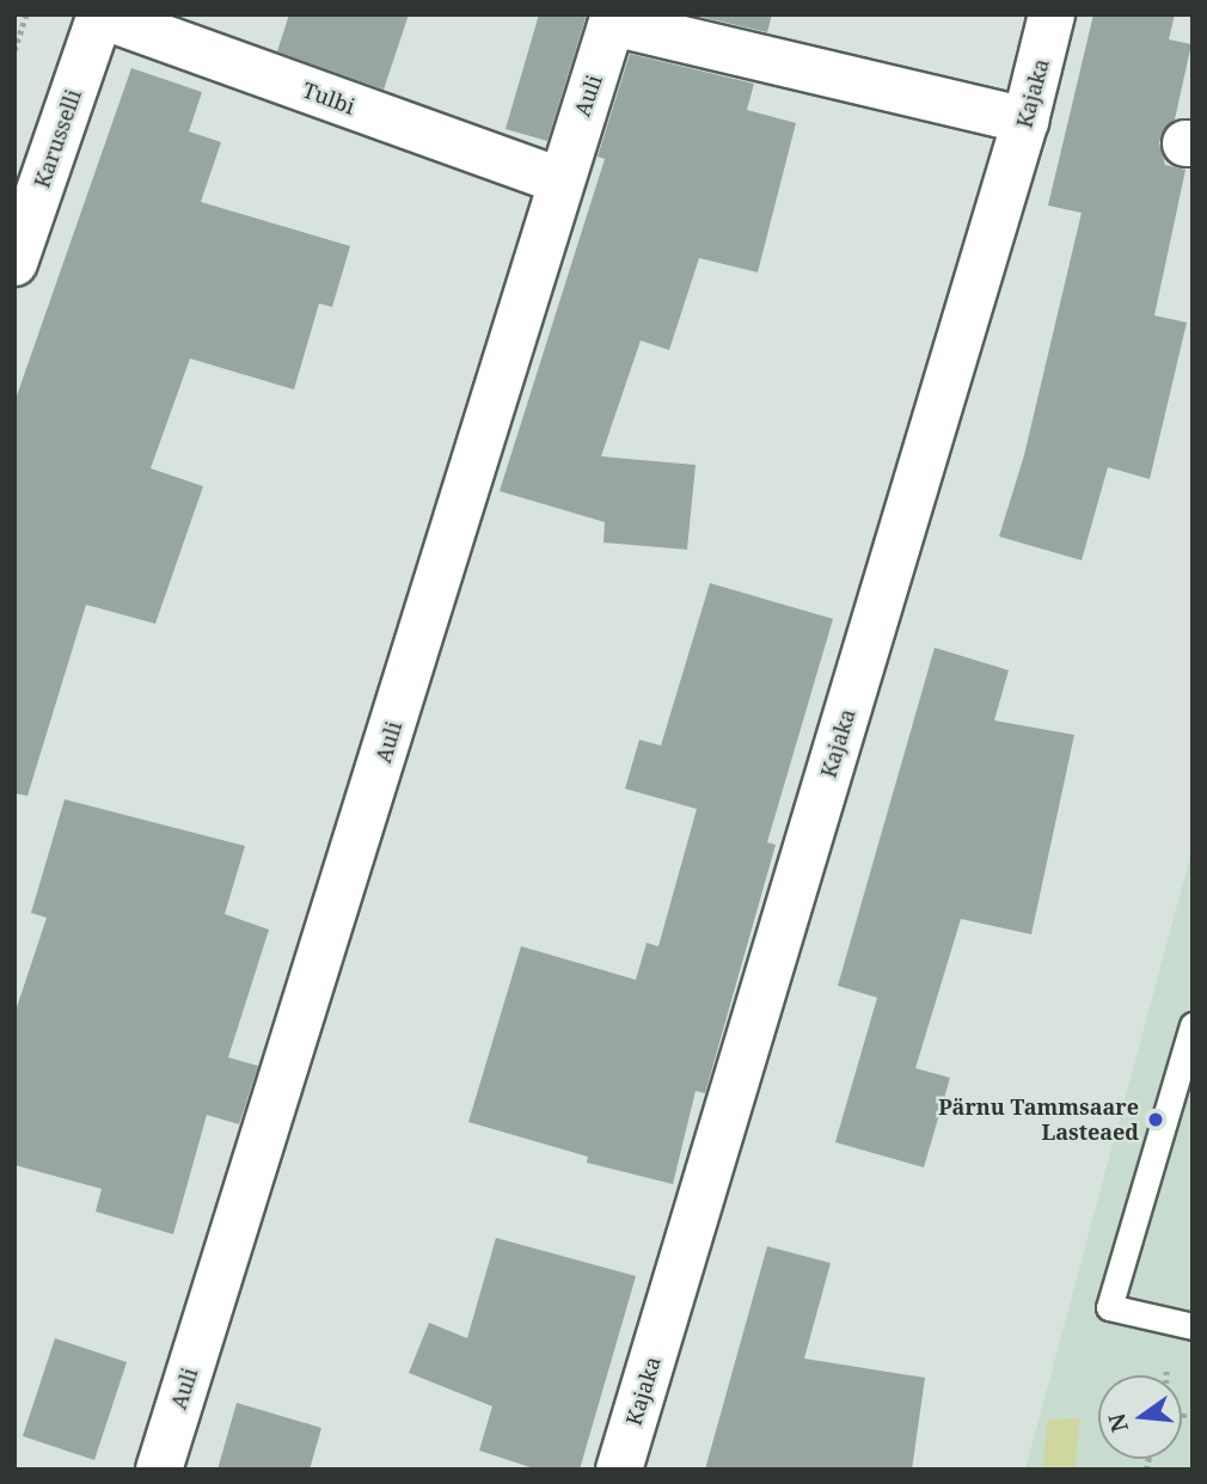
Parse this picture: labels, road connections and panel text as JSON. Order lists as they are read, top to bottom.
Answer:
{
  "streets": {
    "street": [
      "Kajaka",
      "Auli",
      "Tulbi",
      "Karusselli"
    ]
  },
  "crossings": [
    ["Auli", "Tulbi"],
    ["Tulbi", "Karusselli"]
  ],
  "places": ["Pärnu Tammsaare Lasteaed"],
  "north": "left"
}
